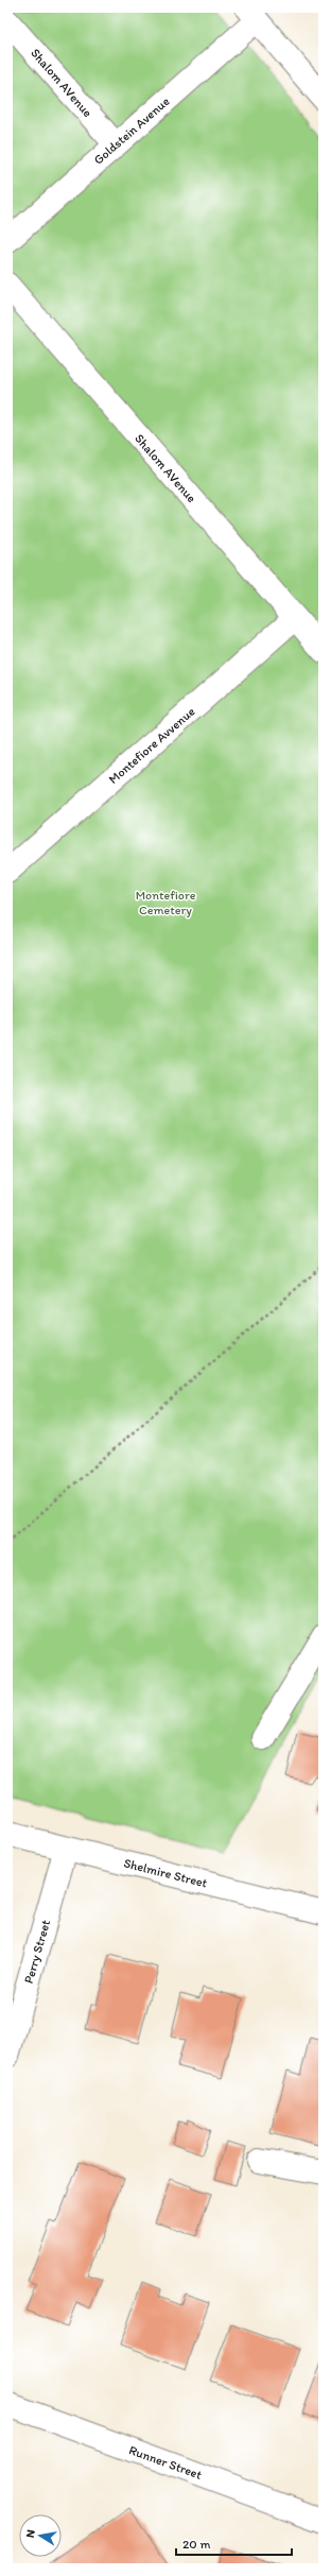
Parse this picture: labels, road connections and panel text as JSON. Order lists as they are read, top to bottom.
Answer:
{
  "streets": {
    "street": [
      "Shalom AVenue",
      "Goldstein Avenue",
      "Montefiore Avvenue",
      "Shelmire Street",
      "Perry Street",
      "Runner Street"
    ]
  },
  "crossings": [
    ["Shalom AVenue", "Goldstein Avenue"],
    ["Shalom AVenue", "Montefiore Avvenue"],
    ["Shelmire Street", "Perry Street"]
  ],
  "parks": ["Montefiore Cemetery"],
  "scale_bar": "20 m",
  "north": "left"
}
